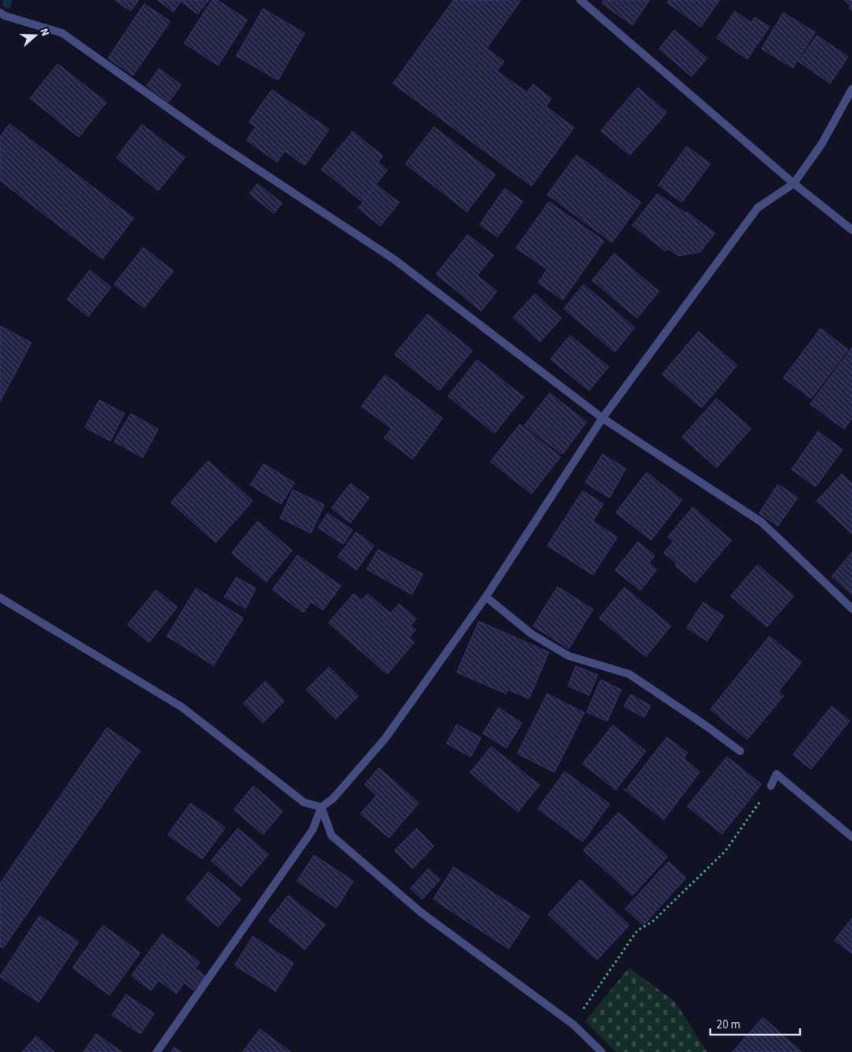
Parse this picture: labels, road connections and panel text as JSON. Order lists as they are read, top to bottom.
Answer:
{
  "scale_bar": "20 m",
  "north": "right"
}
